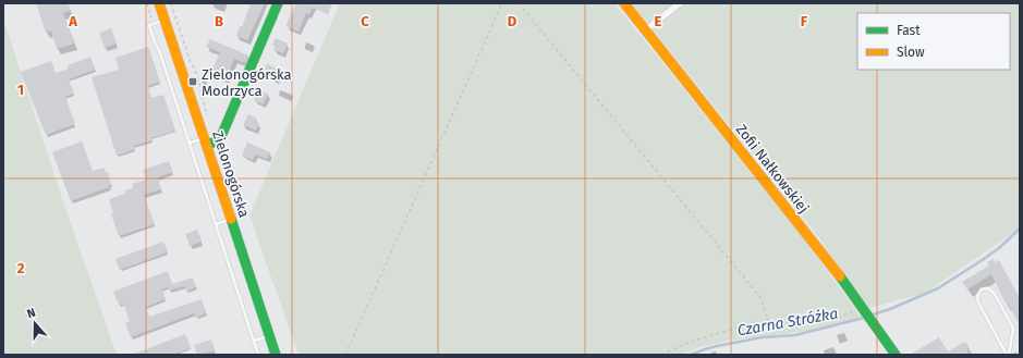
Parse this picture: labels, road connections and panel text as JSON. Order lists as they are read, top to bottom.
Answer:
{
  "streets": {
    "street": ["Zofii Nałkowskiej", "Zielonogórska"]
  },
  "water": ["Czarna Stróżka"],
  "places": {
    "transit": ["Zielonogórska Modrzyca"]
  },
  "legend": ["Fast", "Slow"],
  "north": "top",
  "grid": {
    "columns": [
      "A",
      "B",
      "C",
      "D",
      "E",
      "F"
    ],
    "rows": ["1", "2"]
  }
}
